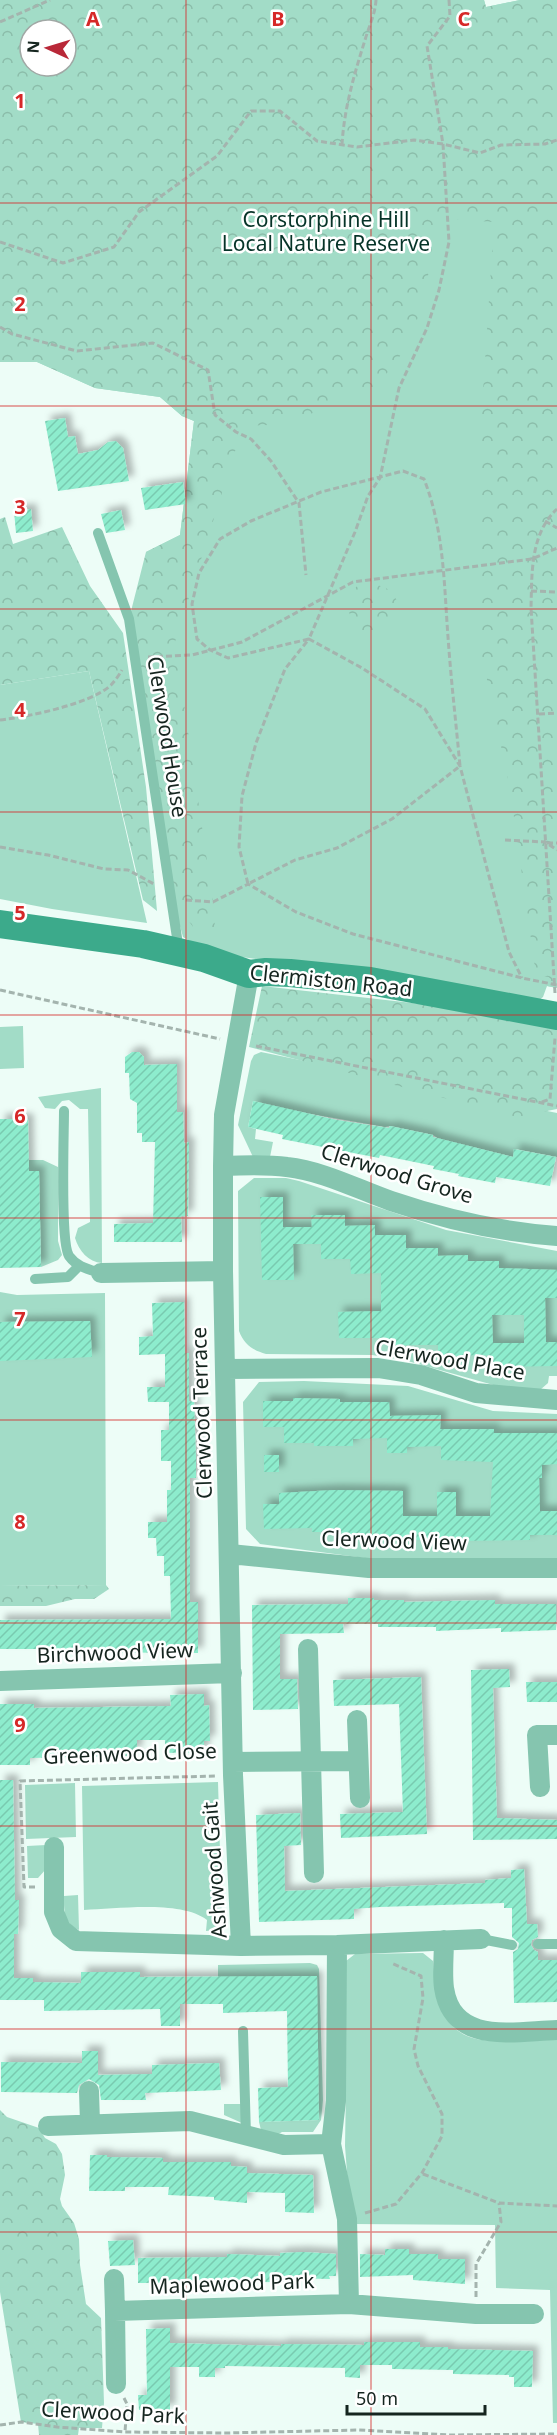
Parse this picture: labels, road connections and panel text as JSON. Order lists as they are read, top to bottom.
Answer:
{
  "streets": {
    "street": [
      "Clermiston Road",
      "Clerwood Grove",
      "Clerwood Place",
      "Clerwood Terrace",
      "Clerwood View",
      "Birchwood View",
      "Ashwood Gait",
      "Maplewood Park"
    ],
    "lane": ["Clerwood House"],
    "path": ["Greenwood Close", "Clerwood Park"]
  },
  "crossings": [
    ["Clerwood House", "Clermiston Road"],
    ["Clermiston Road", "Clerwood Terrace"],
    ["Clerwood Grove", "Clerwood Terrace"],
    ["Clerwood Place", "Clerwood Terrace"],
    ["Clerwood Terrace", "Clerwood View"],
    ["Clerwood Terrace", "Ashwood Gait"],
    ["Clerwood View", "Ashwood Gait"],
    ["Birchwood View", "Ashwood Gait"],
    ["Greenwood Close", "Ashwood Gait"]
  ],
  "parks": ["Corstorphine Hill Local Nature Reserve"],
  "scale_bar": "50 m",
  "north": "left",
  "grid": {
    "columns": ["A", "B", "C"],
    "rows": [
      "1",
      "2",
      "3",
      "4",
      "5",
      "6",
      "7",
      "8",
      "9"
    ]
  }
}
